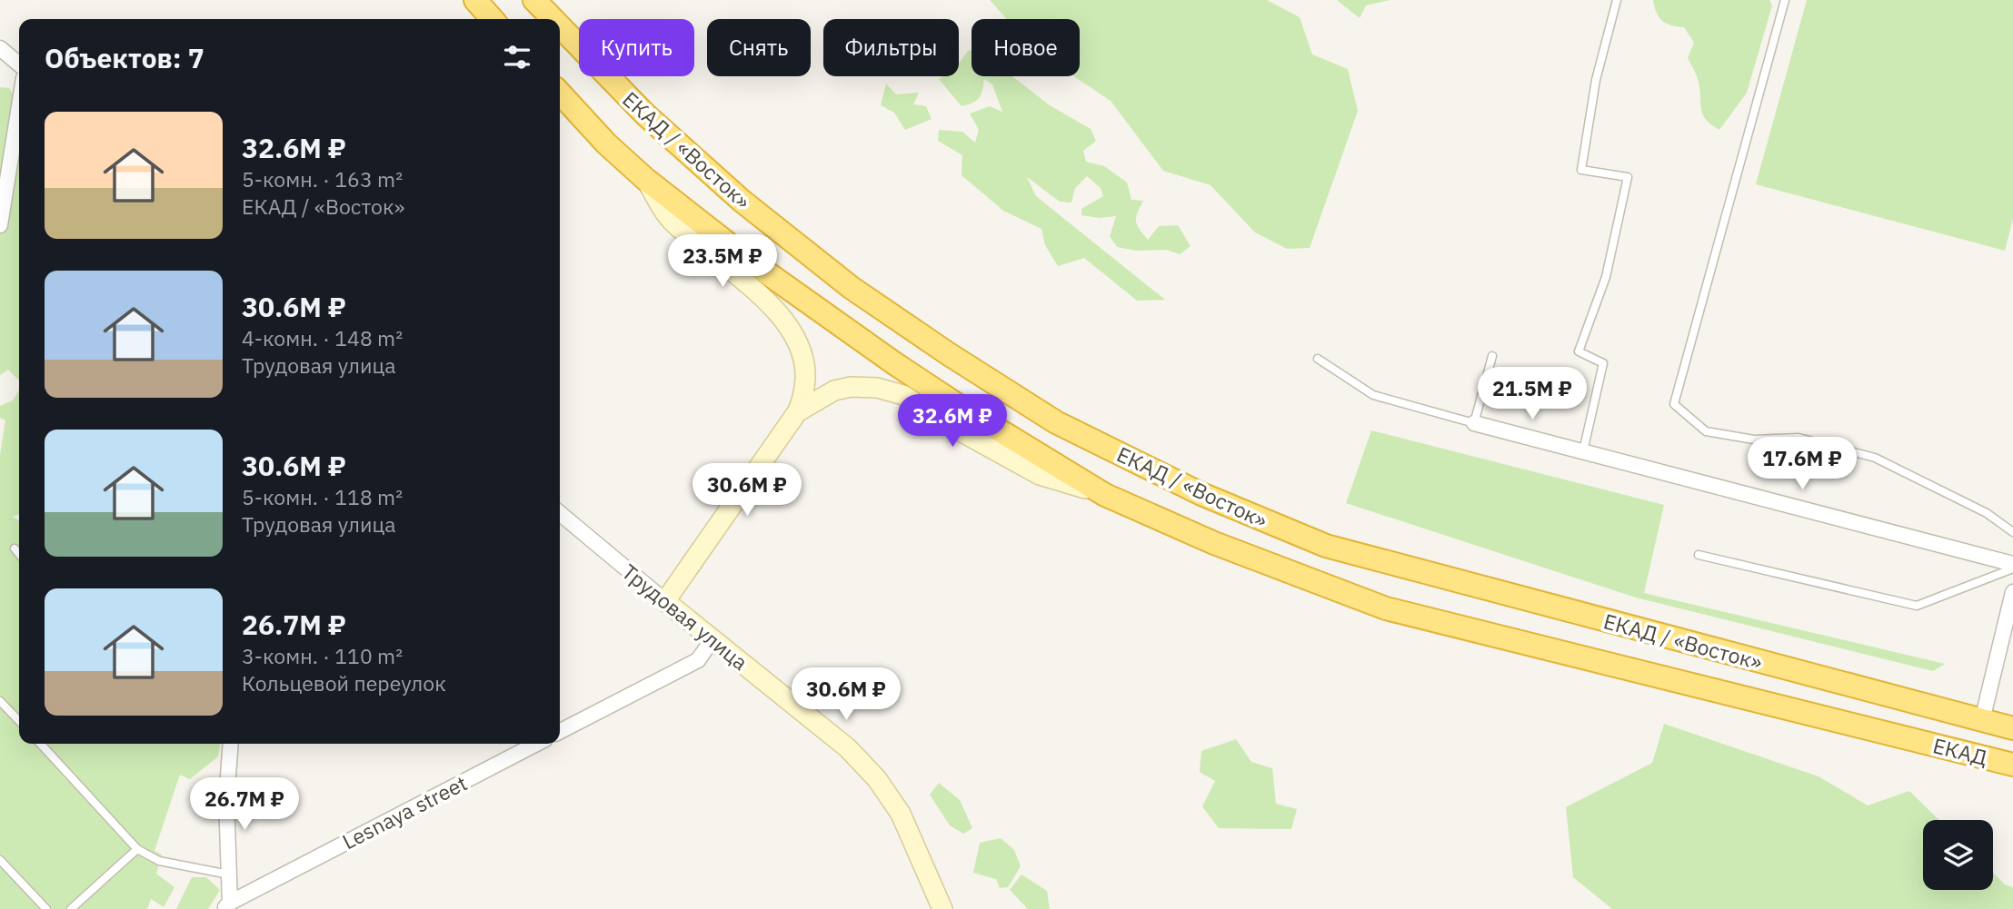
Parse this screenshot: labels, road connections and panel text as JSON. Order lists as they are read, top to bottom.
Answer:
{
  "streets": {
    "highway": ["ЕКАД / «Восток»", "ЕКАД"],
    "main road": ["Трудовая улица"],
    "street": ["Lesnaya street"]
  },
  "crossings": [
    ["ЕКАД / «Восток»", "ЕКАД"]
  ],
  "page": {
    "chip": [
      "Купить",
      "Снять",
      "Фильтры",
      "Новое"
    ],
    "heading": "Объектов: 7",
    "list": [
      {
        "name": "32.6M ₽",
        "note": "5-комн. · 163 m² · ЕКАД / «Восток»"
      },
      {
        "name": "30.6M ₽",
        "note": "4-комн. · 148 m² · Трудовая улица"
      },
      {
        "name": "30.6M ₽",
        "note": "5-комн. · 118 m² · Трудовая улица"
      },
      {
        "name": "26.7M ₽",
        "note": "3-комн. · 110 m² · Кольцевой переулок"
      }
    ],
    "price": [
      "23.5M ₽",
      "21.5M ₽",
      "32.6M ₽",
      "17.6M ₽",
      "30.6M ₽",
      "30.6M ₽",
      "26.7M ₽"
    ]
  }
}
